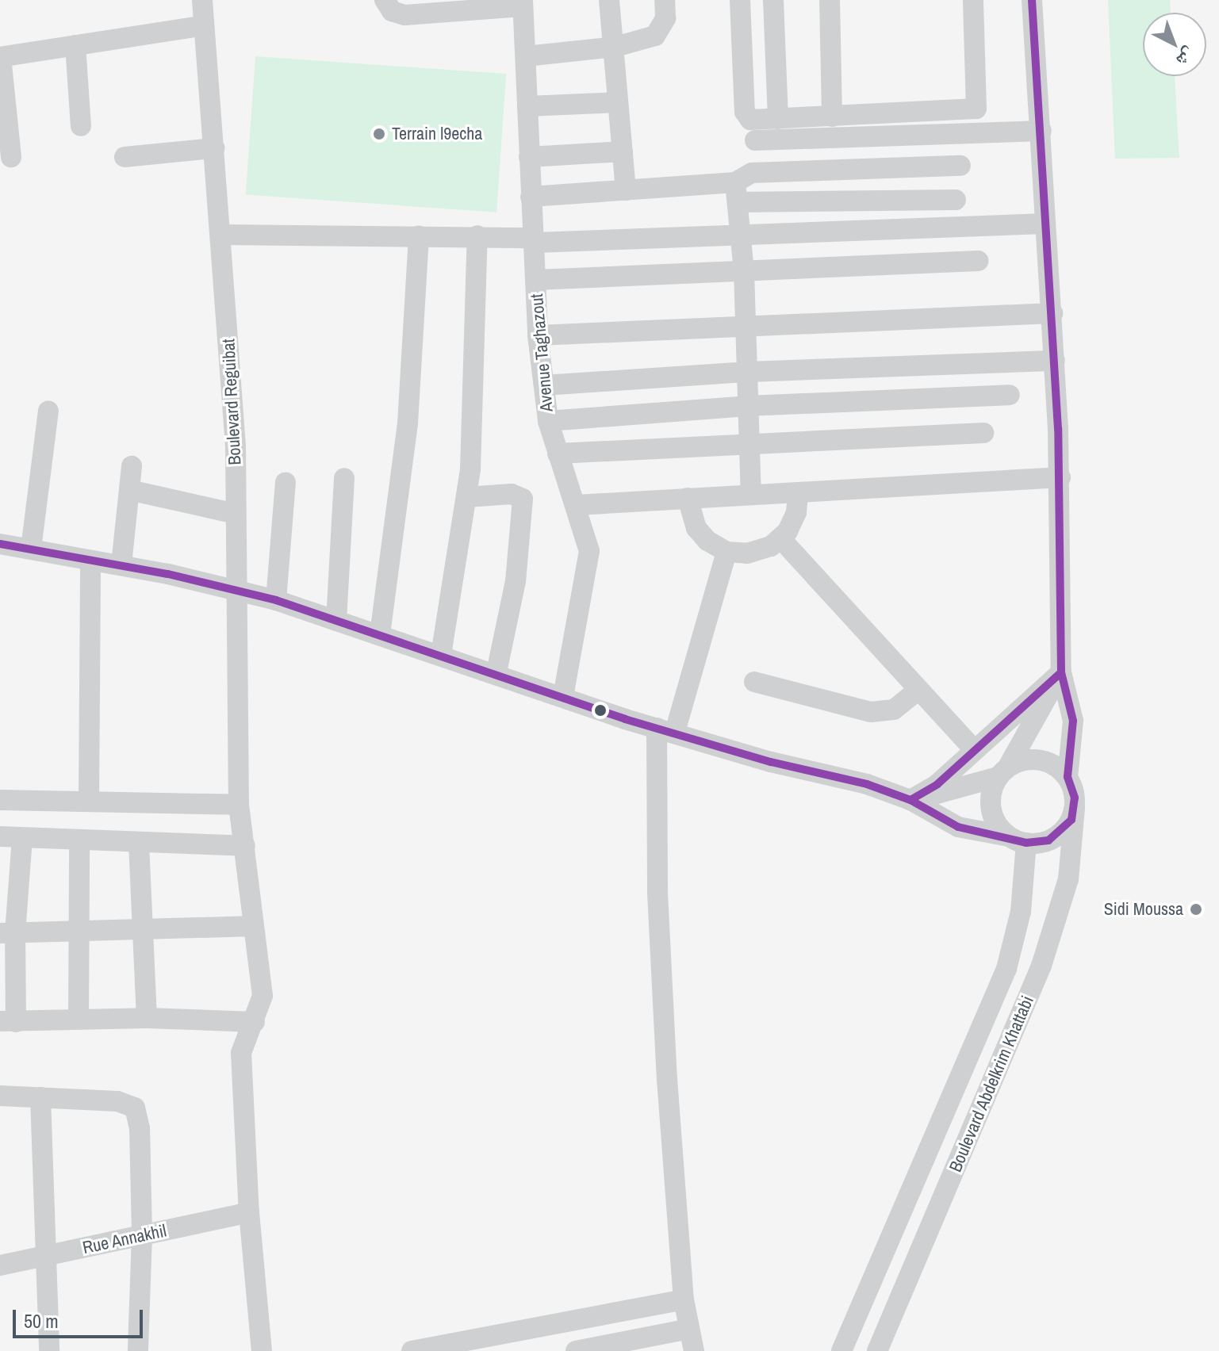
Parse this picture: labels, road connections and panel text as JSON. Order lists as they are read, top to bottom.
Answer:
{
  "streets": {
    "street": [
      "Avenue Taghazout",
      "Boulevard Reguibat",
      "Boulevard Abdelkrim Khattabi",
      "Rue Annakhil"
    ]
  },
  "crossings": [
    ["Boulevard Reguibat", "Rue Annakhil"]
  ],
  "places": ["Terrain l9echa", "Sidi Moussa"],
  "scale_bar": "50 m",
  "north": "bottom right"
}
